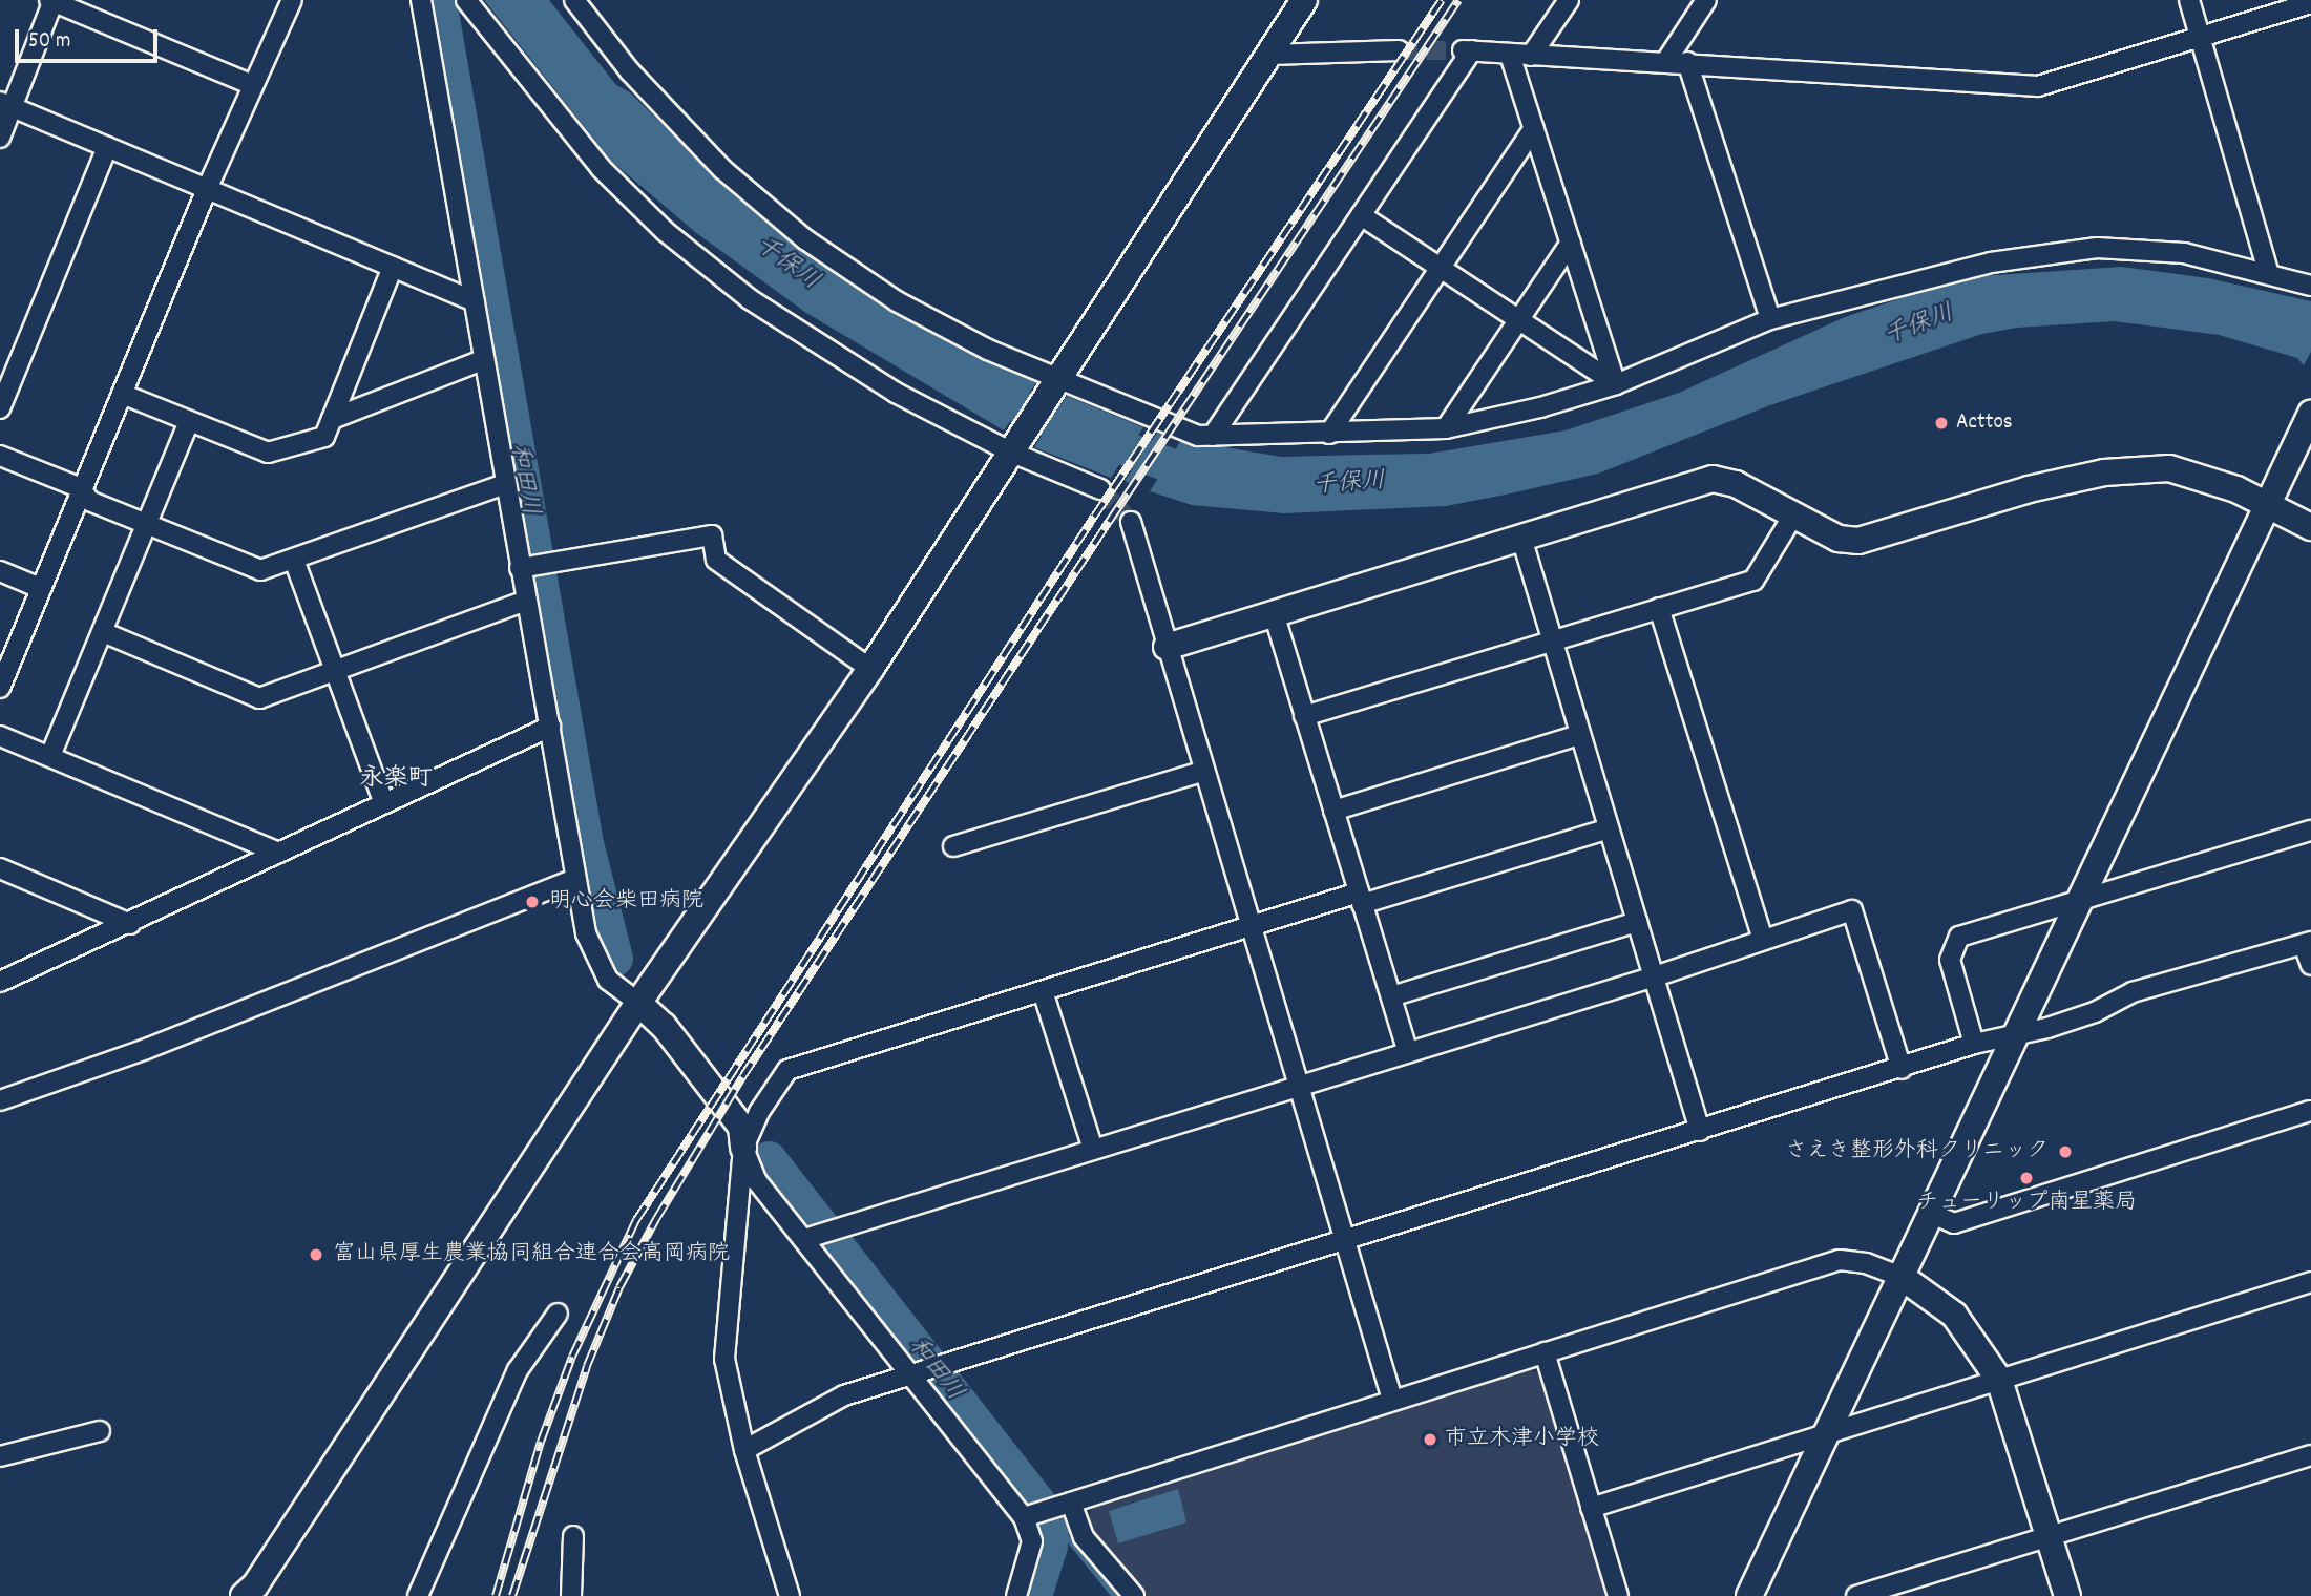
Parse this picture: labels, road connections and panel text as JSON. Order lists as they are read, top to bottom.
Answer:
{
  "districts": ["永楽町"],
  "water": ["千保川", "和田川"],
  "places": [
    "Acttos",
    "明心会柴田病院",
    "さえき整形外科クリニック",
    "チューリップ南星薬局",
    "富山県厚生農業協同組合連合会高岡病院",
    "市立木津小学校"
  ],
  "scale_bar": "50 m"
}
